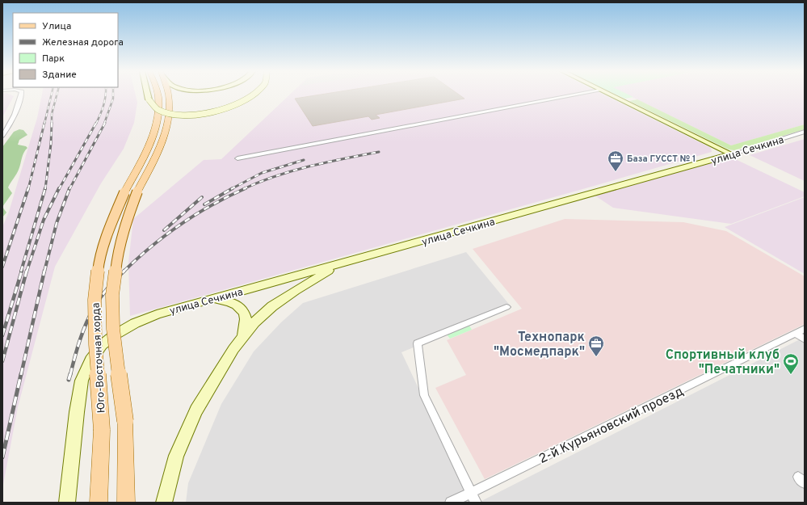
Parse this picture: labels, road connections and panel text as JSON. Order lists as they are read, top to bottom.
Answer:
{
  "streets": {
    "main road": ["Юго-Восточная хорда"],
    "street": ["улица Сечкина", "2-й Курьяновский проезд"]
  },
  "places": {
    "office": ["База ГУССТ № 1", "Технопарк \"Мосмедпарк\""],
    "sports": ["Спортивный клуб \"Печатники\""]
  },
  "legend": [
    "Улица",
    "Железная дорога",
    "Парк",
    "Здание"
  ]
}
